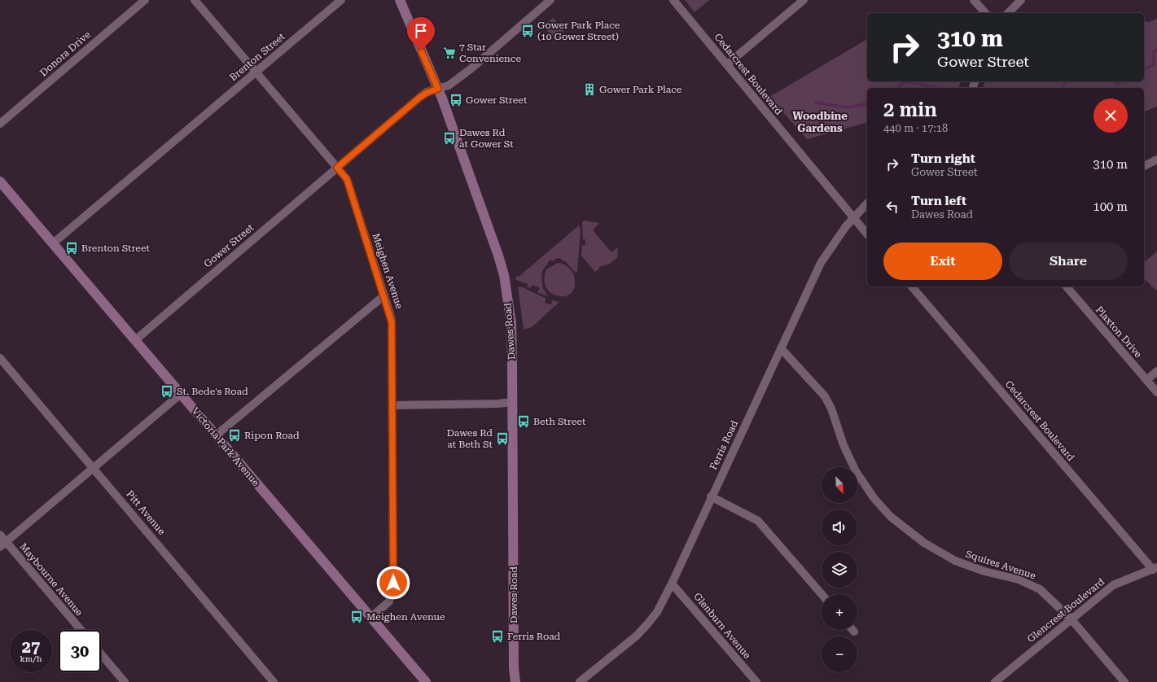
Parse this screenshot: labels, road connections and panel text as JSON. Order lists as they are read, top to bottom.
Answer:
{
  "streets": {
    "street": [
      "Donora Drive",
      "Brenton Street",
      "Cedarcrest Boulevard",
      "Gower Street",
      "Meighen Avenue",
      "Dawes Road",
      "Plaxton Drive",
      "Ferris Road",
      "Victoria Park Avenue",
      "Pitt Avenue",
      "Squires Avenue",
      "Maybourne Avenue",
      "Glencrest Boulevard",
      "Glenburn Avenue"
    ]
  },
  "crossings": [
    ["Brenton Street", "Meighen Avenue"],
    ["Brenton Street", "Victoria Park Avenue"],
    ["Cedarcrest Boulevard", "Ferris Road"],
    ["Cedarcrest Boulevard", "Glencrest Boulevard"],
    ["Gower Street", "Meighen Avenue"],
    ["Gower Street", "Dawes Road"],
    ["Gower Street", "Victoria Park Avenue"],
    ["Meighen Avenue", "Victoria Park Avenue"],
    ["Ferris Road", "Squires Avenue"],
    ["Ferris Road", "Glenburn Avenue"],
    ["Squires Avenue", "Glencrest Boulevard"]
  ],
  "districts": ["Woodbine Gardens"],
  "places": {
    "bus stop": [
      "Gower Park Place (10 Gower Street)",
      "Gower Street",
      "Dawes Rd at Gower St",
      "Brenton Street",
      "St. Bede's Road",
      "Beth Street",
      "Ripon Road",
      "Dawes Rd at Beth St",
      "Meighen Avenue",
      "Ferris Road"
    ],
    "supermarket": ["7 Star Convenience"],
    "building": ["Gower Park Place"]
  },
  "north": "bottom right",
  "page": {
    "turn": ["310 m", "Gower Street"],
    "heading": ["2 min", "440 m · 17:18"],
    "list": [
      {
        "name": "Turn right",
        "note": "Gower Street",
        "value": "310 m"
      },
      {
        "name": "Turn left",
        "note": "Dawes Road",
        "value": "100 m"
      }
    ],
    "buttons": ["Exit", "Share"],
    "map_buttons": ["+", "−"],
    "speed": "27 km/h",
    "limit": "30"
  }
}
